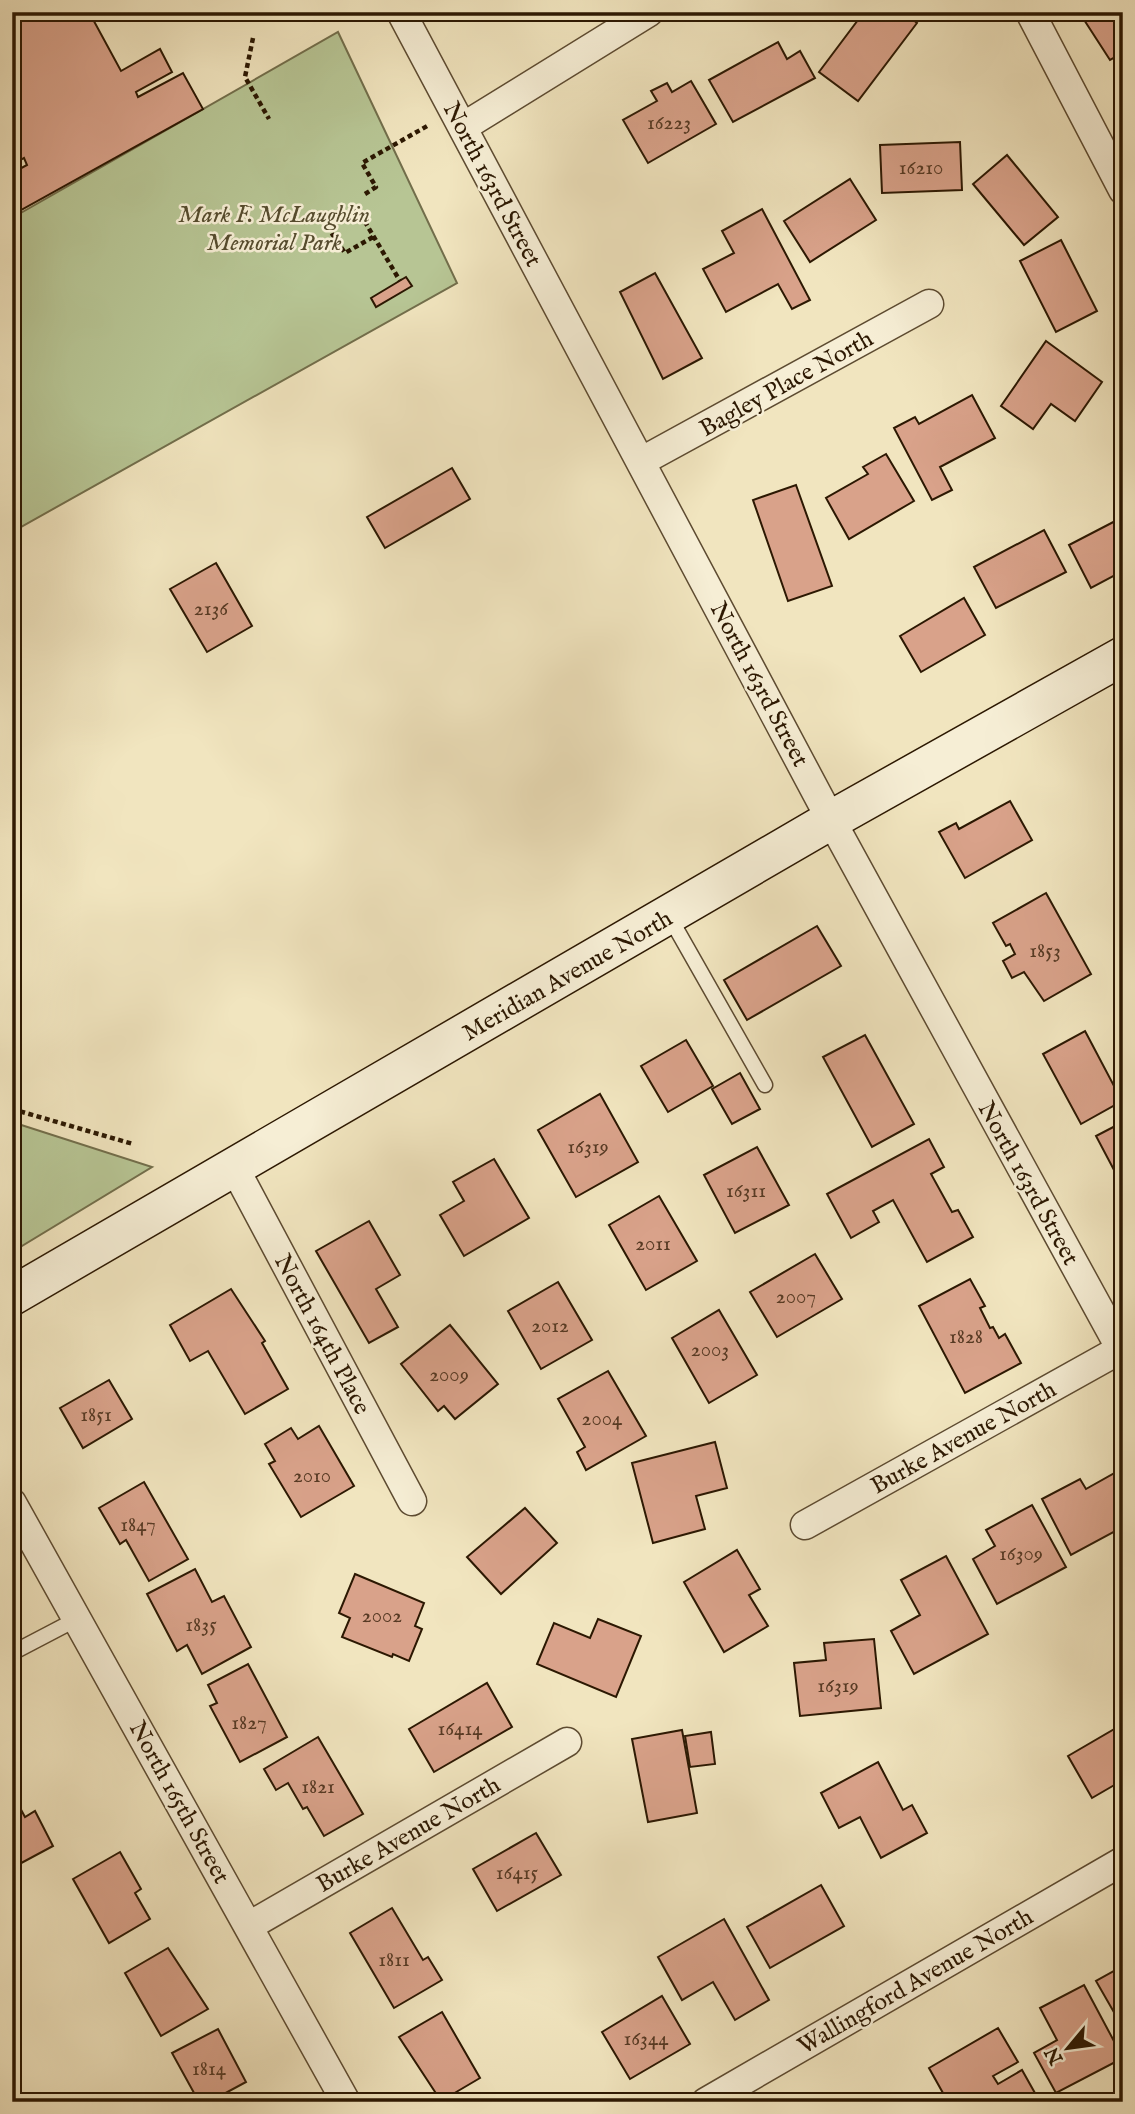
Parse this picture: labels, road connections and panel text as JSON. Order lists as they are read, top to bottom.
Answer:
{
  "streets": {
    "street": [
      "North 163rd Street",
      "Bagley Place North",
      "Meridian Avenue North",
      "North 164th Place",
      "Burke Avenue North",
      "North 165th Street",
      "Wallingford Avenue North"
    ]
  },
  "crossings": [
    ["North 163rd Street", "Bagley Place North"],
    ["North 163rd Street", "Meridian Avenue North"],
    ["North 163rd Street", "Burke Avenue North"],
    ["Meridian Avenue North", "North 164th Place"],
    ["Burke Avenue North", "North 165th Street"]
  ],
  "parks": ["Mark F. McLaughlin Memorial Park"],
  "house_numbers": [
    "16223",
    "16210",
    "2136",
    "1853",
    "16319",
    "16311",
    "2011",
    "2007",
    "2012",
    "1828",
    "2003",
    "2009",
    "1851",
    "2004",
    "2010",
    "1847",
    "16309",
    "2002",
    "1835",
    "16319",
    "1827",
    "16414",
    "1821",
    "16415",
    "1811",
    "16344",
    "1814"
  ],
  "north": "bottom left"
}
